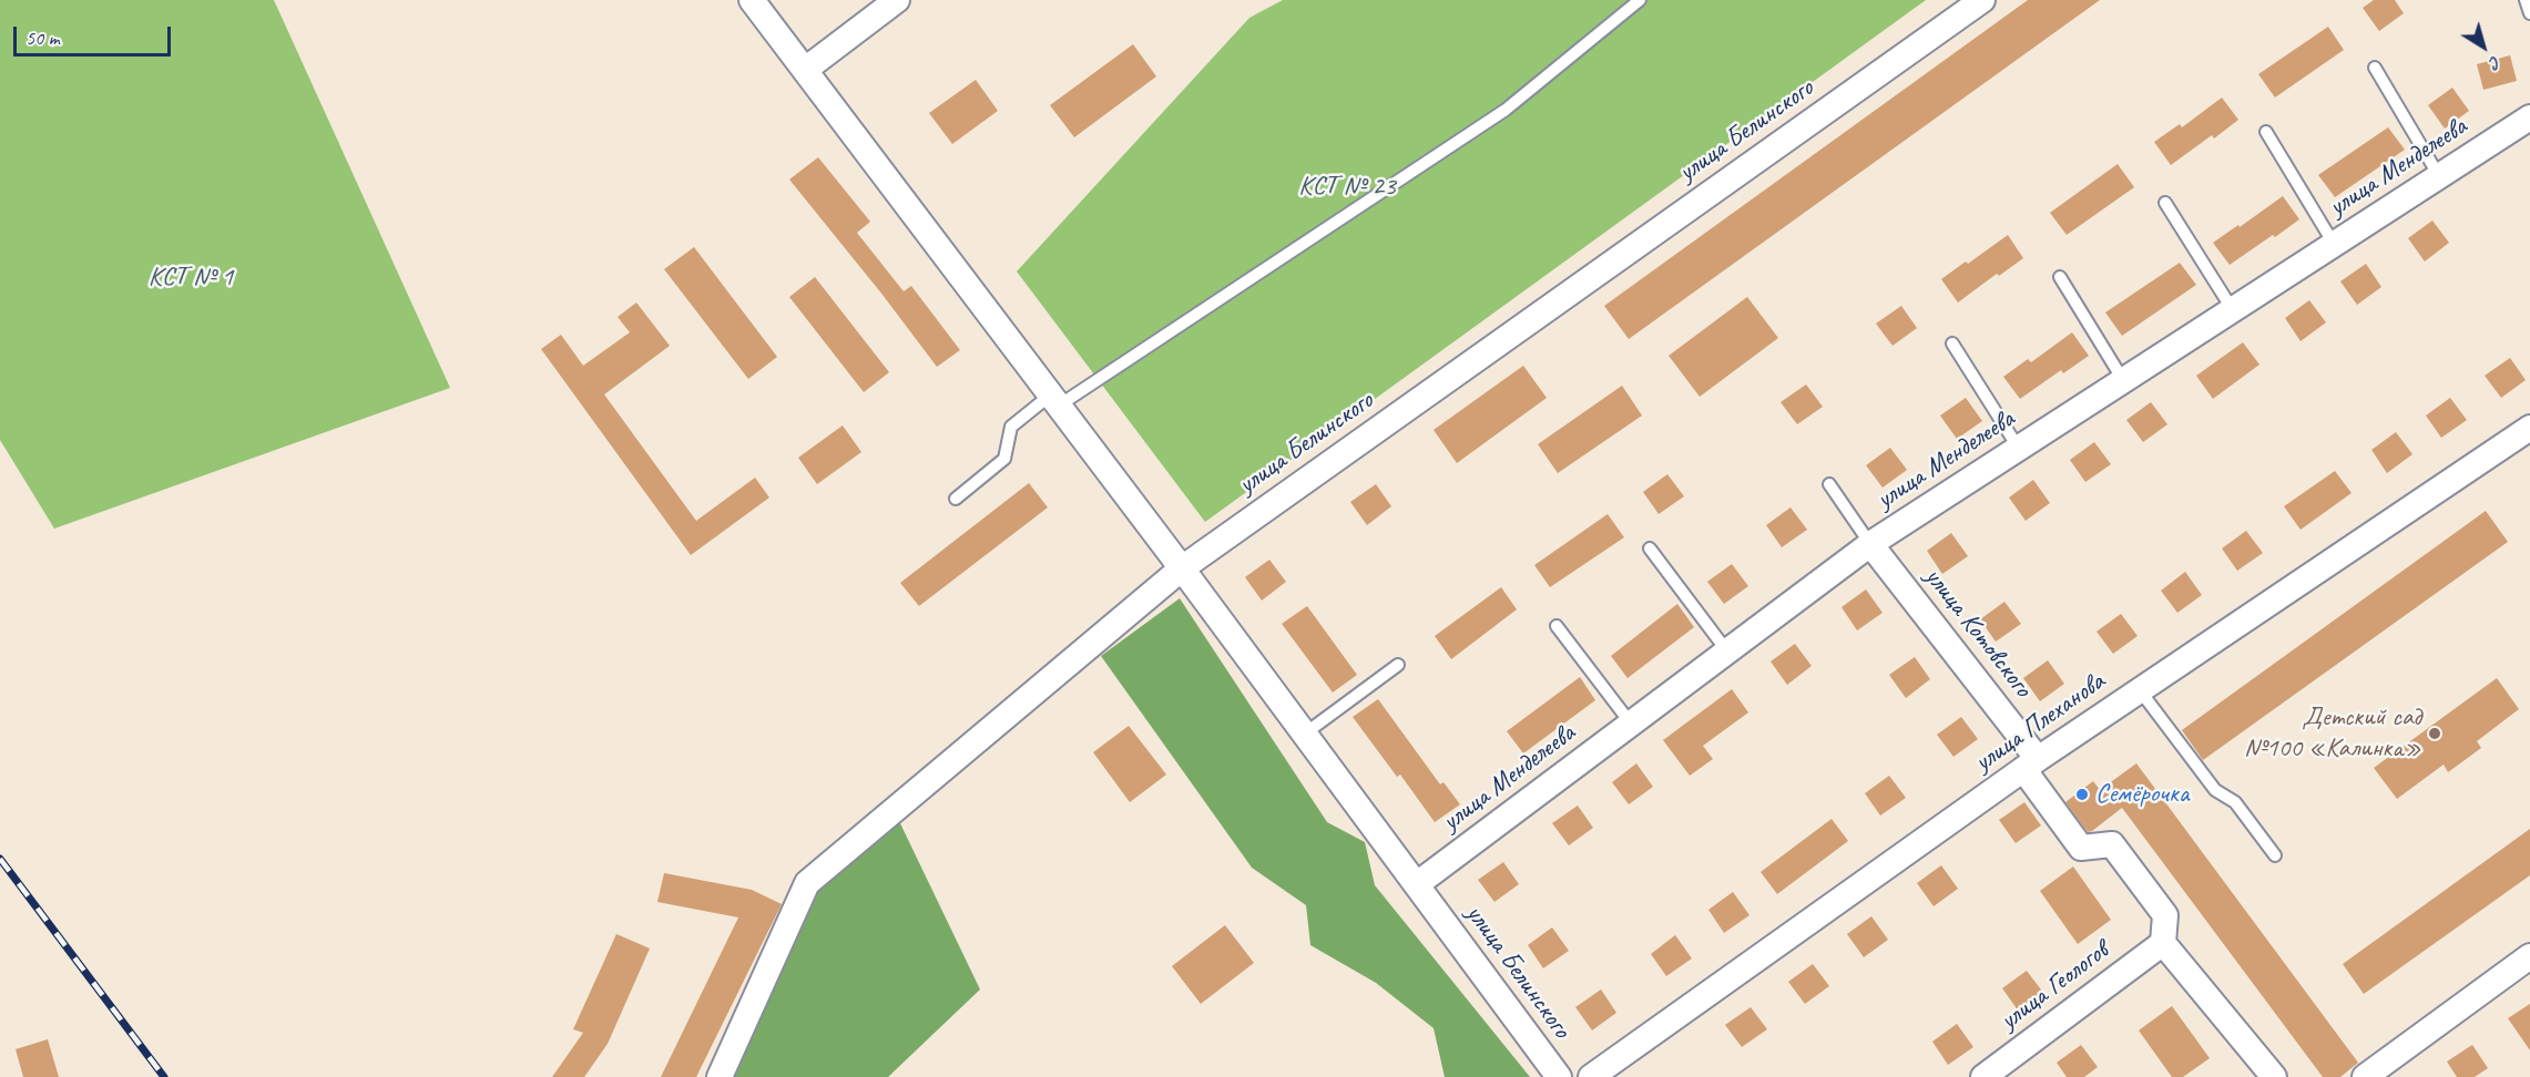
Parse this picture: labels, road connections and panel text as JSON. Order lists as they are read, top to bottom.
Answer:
{
  "streets": {
    "street": [
      "улица Белинского",
      "улица Менделеева",
      "улица Котовского",
      "улица Плеханова",
      "улица Геологов"
    ]
  },
  "crossings": [
    ["улица Белинского", "улица Менделеева"],
    ["улица Менделеева", "улица Котовского"],
    ["улица Котовского", "улица Плеханова"],
    ["улица Котовского", "улица Геологов"]
  ],
  "parks": ["КСТ № 23", "КСТ № 1"],
  "places": ["Детский сад №100 «Калинка»", "Семёрочка"],
  "scale_bar": "50 m",
  "north": "bottom right"
}
